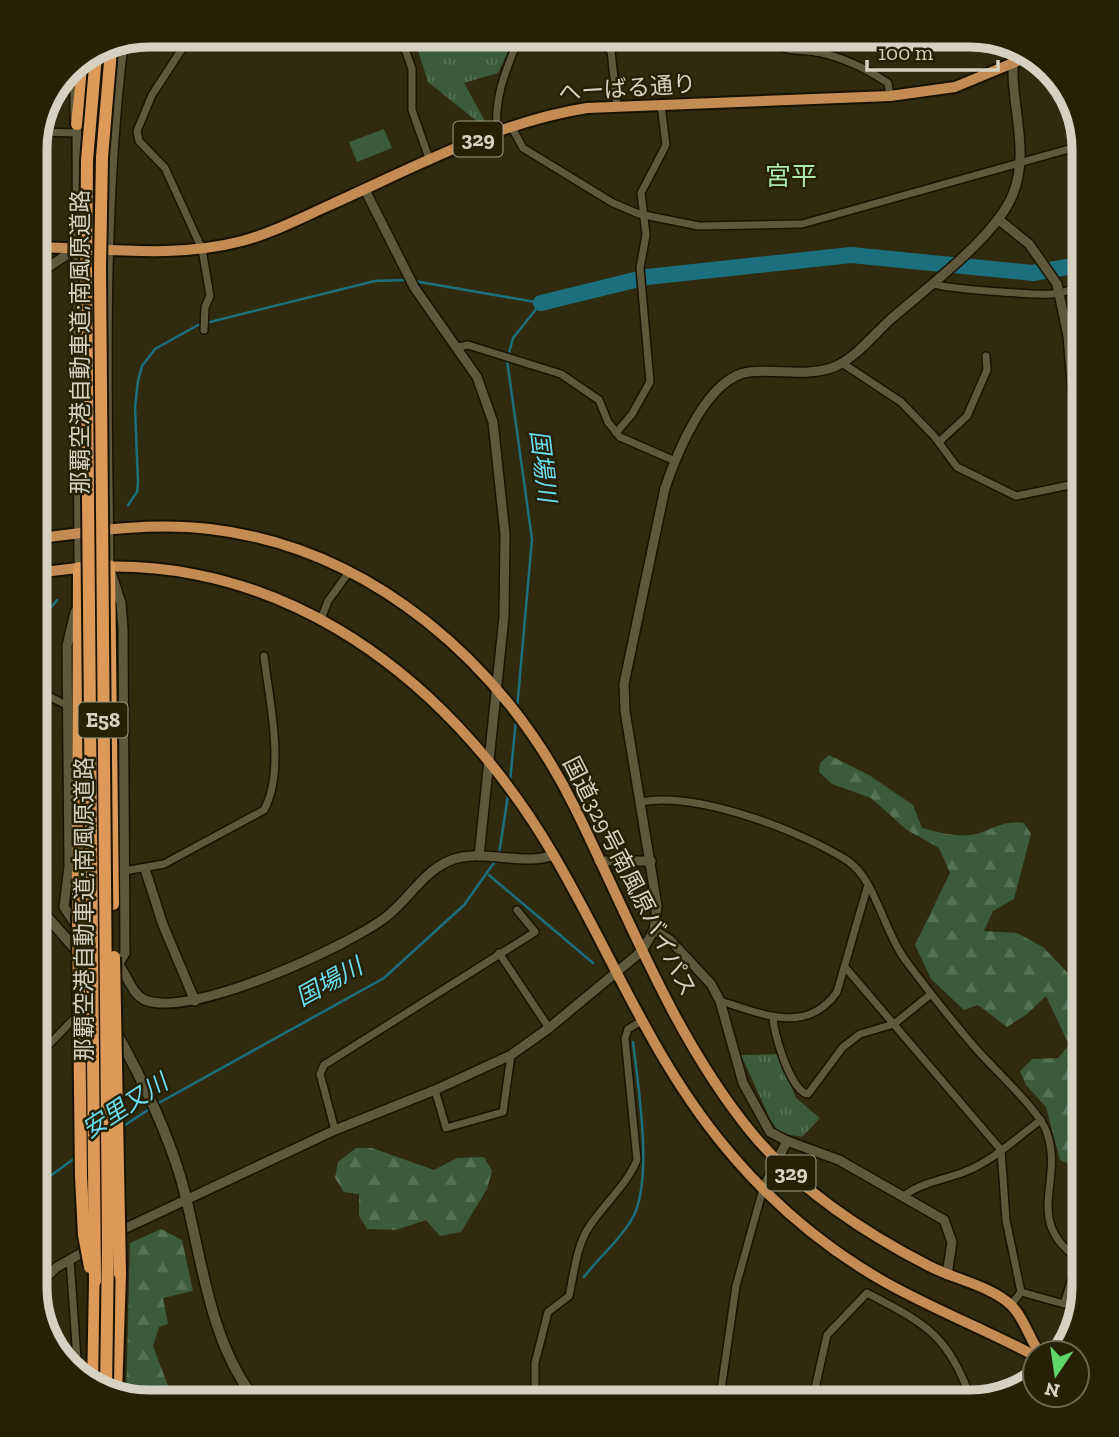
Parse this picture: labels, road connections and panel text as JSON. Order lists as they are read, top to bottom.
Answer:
{
  "streets": {
    "highway": [
      "へーばる通り",
      "329",
      "那覇空港自動車道;南風原道路",
      "E58",
      "国道329号南風原バイパス"
    ]
  },
  "crossings": [
    ["329", "国道329号南風原バイパス"]
  ],
  "districts": ["宮平"],
  "water": ["国場川", "安里又川"],
  "scale_bar": "100 m",
  "north": "bottom"
}
